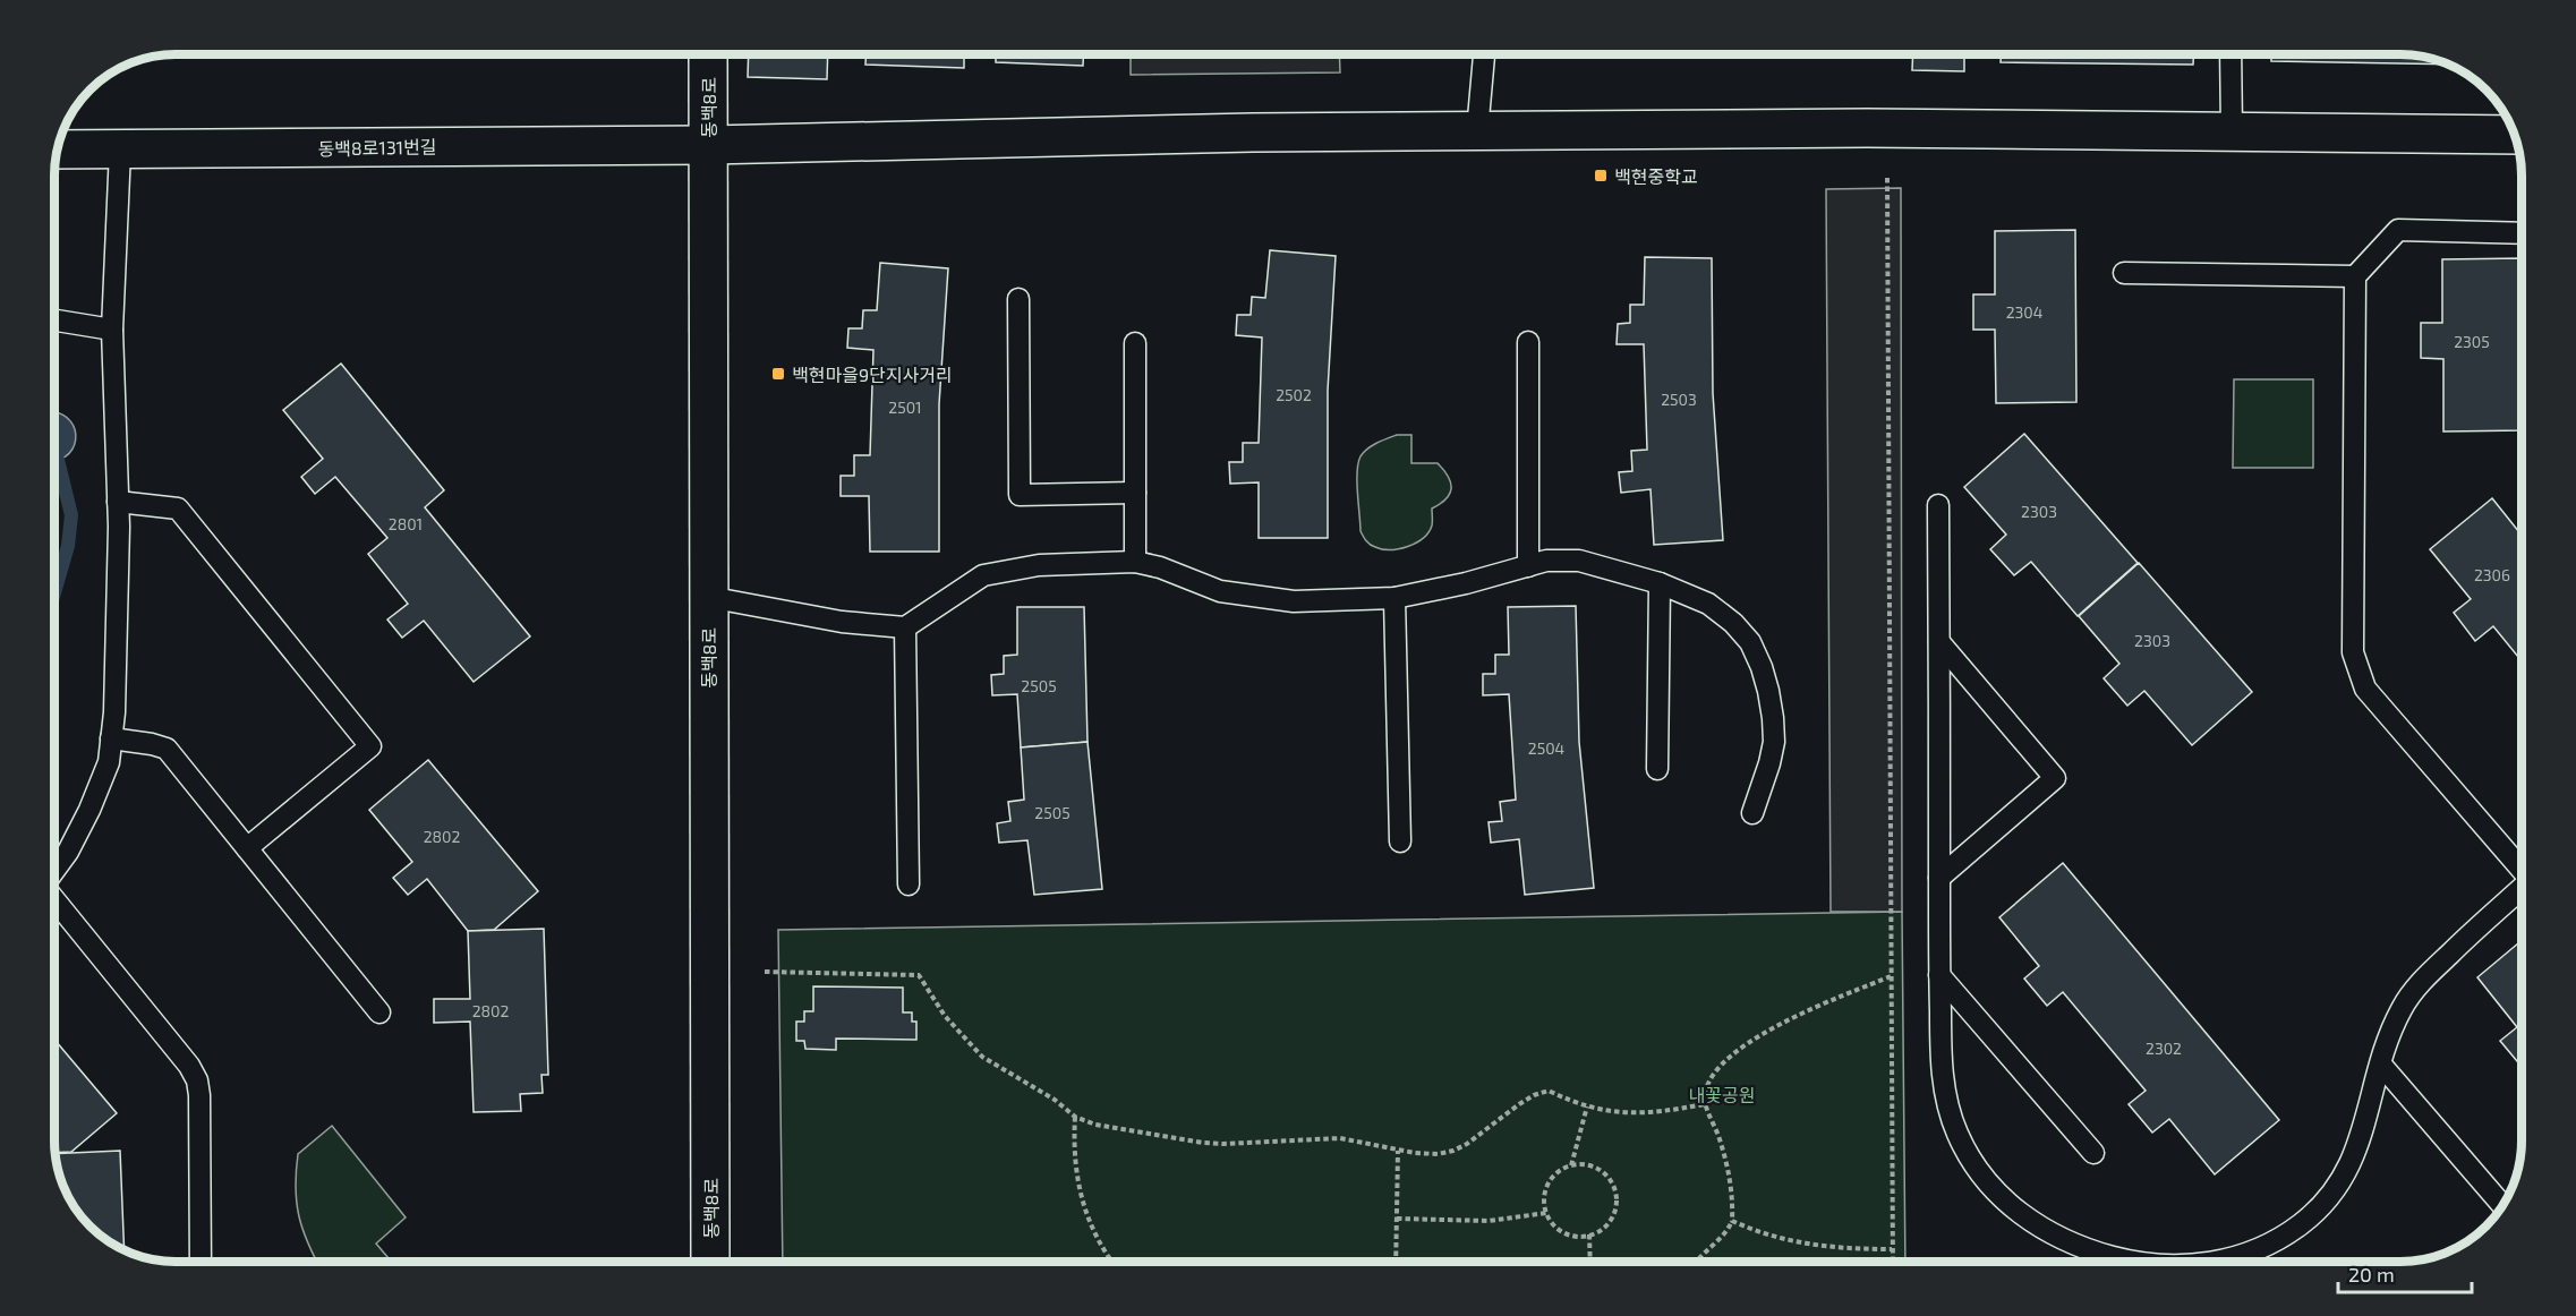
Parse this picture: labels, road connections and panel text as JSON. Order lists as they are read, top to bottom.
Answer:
{
  "streets": {
    "street": ["동백8로", "동백8로131번길"]
  },
  "crossings": [
    ["동백8로", "동백8로131번길"]
  ],
  "parks": ["내꽃공원"],
  "places": {
    "transit": ["백현중학교", "백현마을9단지사거리"]
  },
  "house_numbers": [
    "2304",
    "2305",
    "2502",
    "2503",
    "2501",
    "2303",
    "2801",
    "2306",
    "2303",
    "2505",
    "2504",
    "2505",
    "2802",
    "2802",
    "2302"
  ],
  "scale_bar": "20 m"
}
